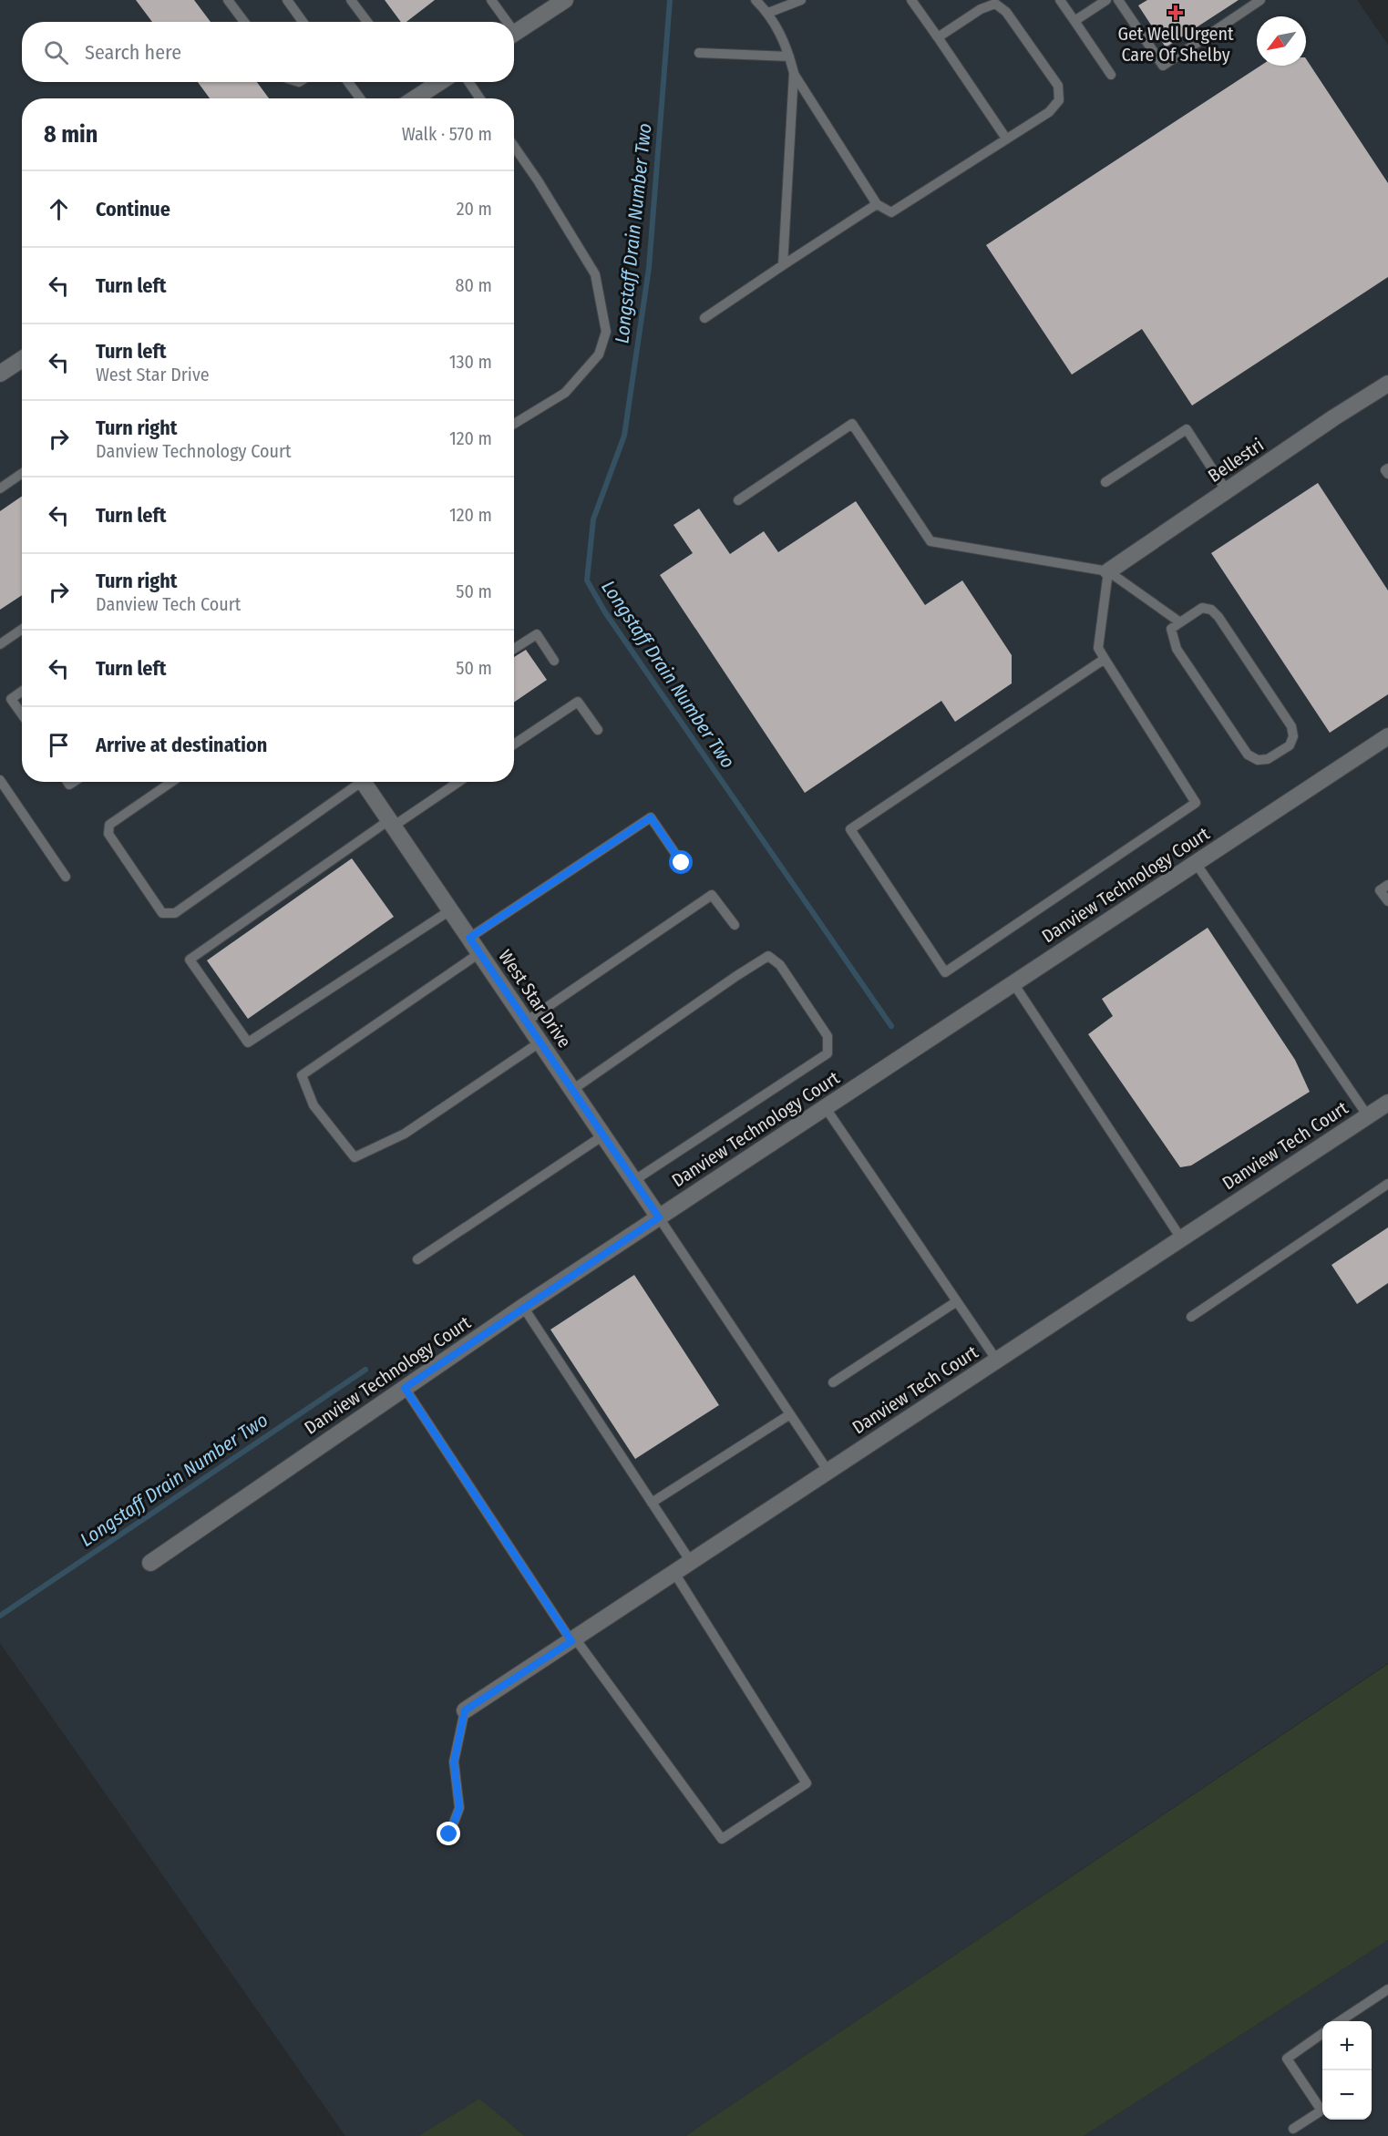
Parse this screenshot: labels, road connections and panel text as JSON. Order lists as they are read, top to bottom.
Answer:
{
  "streets": {
    "street": [
      "Bellestri",
      "Danview Technology Court",
      "West Star Drive",
      "Danview Tech Court"
    ]
  },
  "crossings": [
    ["Danview Technology Court", "West Star Drive"]
  ],
  "water": ["Longstaff Drain Number Two"],
  "places": {
    "health": ["Get Well Urgent Care Of Shelby"]
  },
  "north": "bottom left",
  "page": {
    "search": "Search here",
    "heading": ["8 min", "Walk · 570 m"],
    "list": [
      ["Continue", "20 m"],
      ["Turn left", "80 m"],
      ["Turn left", "West Star Drive", "130 m"],
      ["Turn right", "Danview Technology Court", "120 m"],
      ["Turn left", "120 m"],
      ["Turn right", "Danview Tech Court", "50 m"],
      ["Turn left", "50 m"],
      "Arrive at destination"
    ],
    "map_buttons": ["+", "−"]
  }
}
